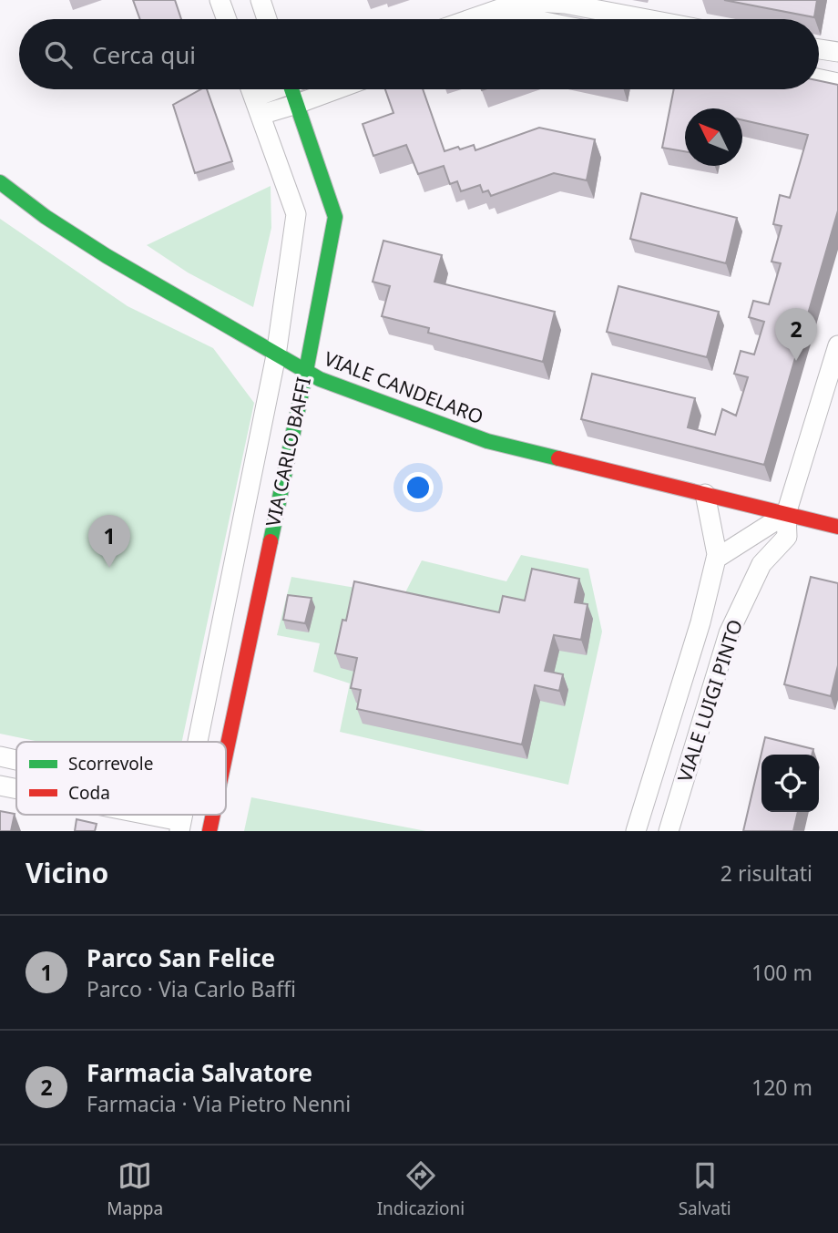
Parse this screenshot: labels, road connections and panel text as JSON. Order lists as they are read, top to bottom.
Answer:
{
  "streets": {
    "main road": ["VIALE CANDELARO", "VIA CARLO BAFFI"],
    "street": ["VIALE LUIGI PINTO"]
  },
  "crossings": [
    ["VIALE CANDELARO", "VIA CARLO BAFFI"],
    ["VIALE CANDELARO", "VIALE LUIGI PINTO"]
  ],
  "legend": ["Scorrevole", "Coda"],
  "north": "top left",
  "page": {
    "search": "Cerca qui",
    "pins": ["2", "1"],
    "heading": ["Vicino", "2 risultati"],
    "list": [
      {
        "mark": "1",
        "name": "Parco San Felice",
        "note": "Parco · Via Carlo Baffi",
        "value": "100 m"
      },
      {
        "mark": "2",
        "name": "Farmacia Salvatore",
        "note": "Farmacia · Via Pietro Nenni",
        "value": "120 m"
      }
    ],
    "nav": ["Mappa", "Indicazioni", "Salvati"]
  }
}
